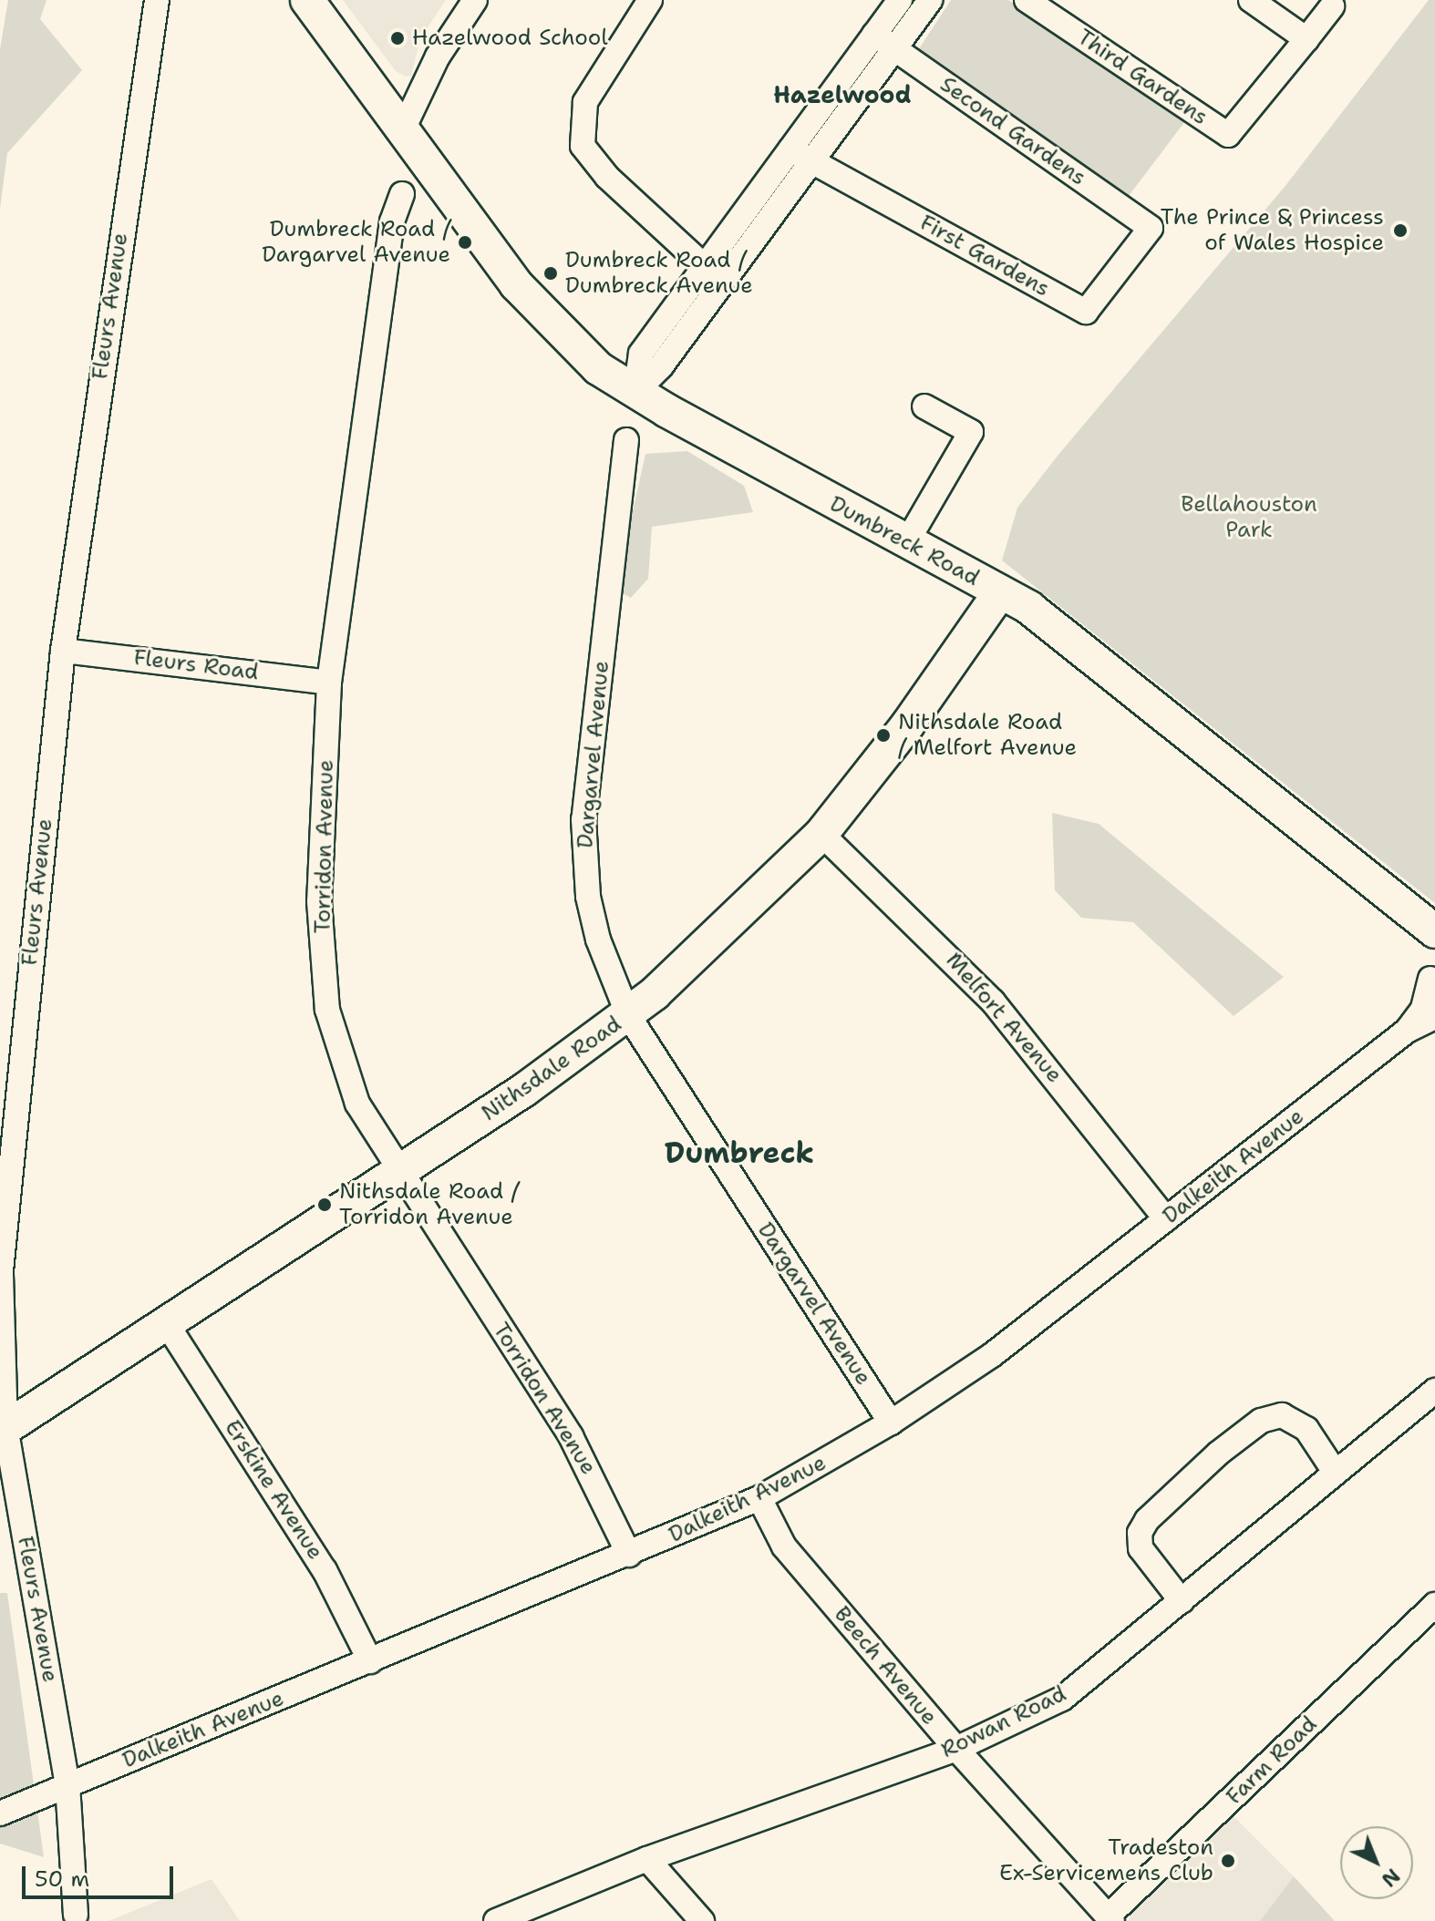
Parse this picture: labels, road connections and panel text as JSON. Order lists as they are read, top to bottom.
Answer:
{
  "streets": {
    "main road": ["Dumbreck Road", "Nithsdale Road"],
    "street": [
      "Third Gardens",
      "Second Gardens",
      "First Gardens",
      "Fleurs Avenue",
      "Fleurs Road",
      "Dargarvel Avenue",
      "Torridon Avenue",
      "Melfort Avenue",
      "Dalkeith Avenue",
      "Erskine Avenue",
      "Beech Avenue",
      "Rowan Road",
      "Farm Road"
    ]
  },
  "crossings": [
    ["Second Gardens", "First Gardens"],
    ["Fleurs Avenue", "Fleurs Road"],
    ["Fleurs Avenue", "Nithsdale Road"],
    ["Fleurs Avenue", "Dalkeith Avenue"],
    ["Dumbreck Road", "Nithsdale Road"],
    ["Fleurs Road", "Torridon Avenue"],
    ["Dargarvel Avenue", "Nithsdale Road"],
    ["Dargarvel Avenue", "Dalkeith Avenue"],
    ["Torridon Avenue", "Nithsdale Road"],
    ["Torridon Avenue", "Dalkeith Avenue"],
    ["Melfort Avenue", "Nithsdale Road"],
    ["Melfort Avenue", "Dalkeith Avenue"],
    ["Nithsdale Road", "Erskine Avenue"],
    ["Dalkeith Avenue", "Erskine Avenue"],
    ["Dalkeith Avenue", "Beech Avenue"],
    ["Beech Avenue", "Rowan Road"],
    ["Beech Avenue", "Farm Road"]
  ],
  "districts": ["Hazelwood", "Dumbreck"],
  "parks": ["Bellahouston Park"],
  "places": [
    "Hazelwood School",
    "The Prince & Princess of Wales Hospice",
    "Dumbreck Road / Dargarvel Avenue",
    "Dumbreck Road / Dumbreck Avenue",
    "Nithsdale Road / Melfort Avenue",
    "Nithsdale Road / Torridon Avenue",
    "Tradeston Ex-Servicemens Club"
  ],
  "scale_bar": "50 m",
  "north": "bottom right"
}
